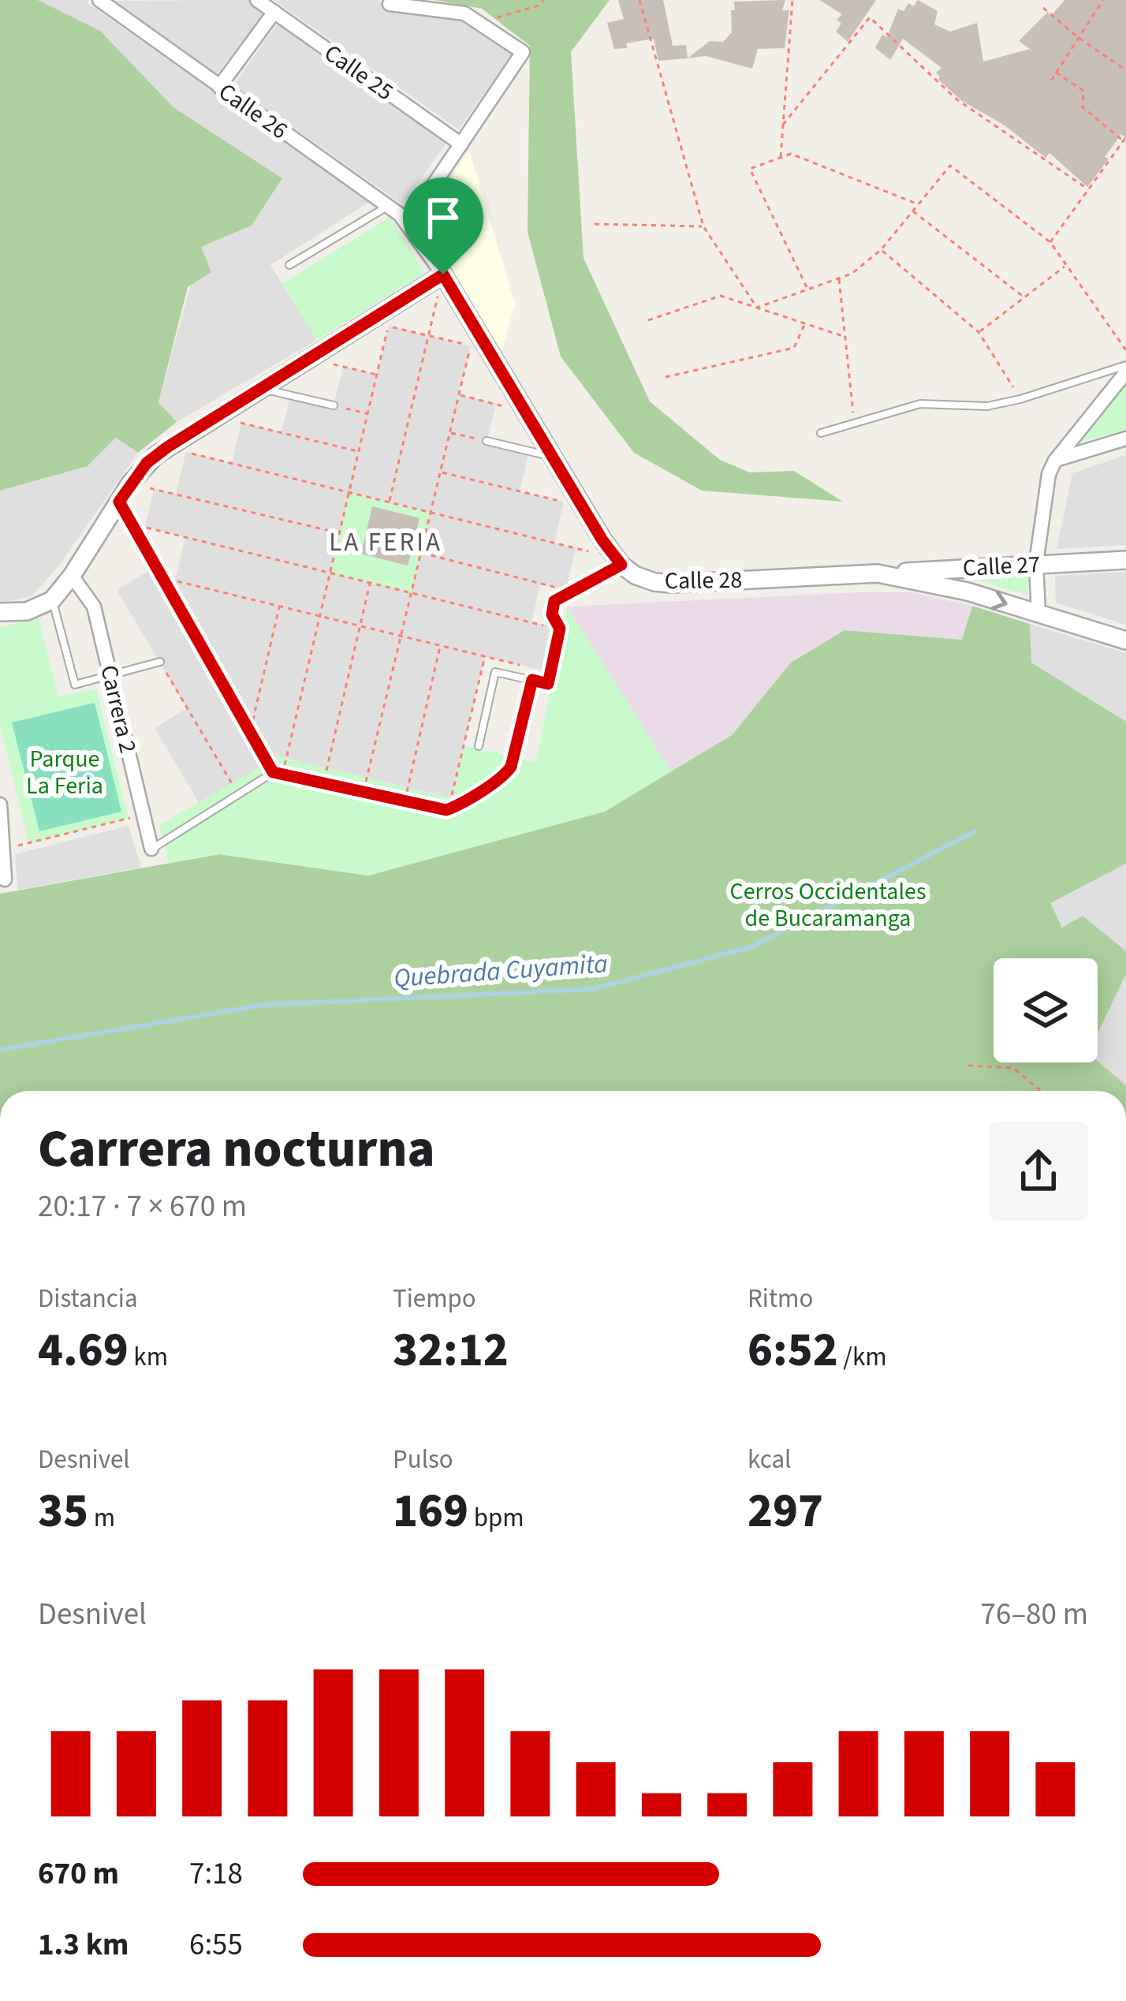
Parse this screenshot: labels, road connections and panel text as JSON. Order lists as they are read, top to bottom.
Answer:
{
  "streets": {
    "street": [
      "Calle 25",
      "Calle 26",
      "Calle 27",
      "Calle 28",
      "Carrera 2"
    ]
  },
  "crossings": [
    ["Calle 27", "Calle 28"]
  ],
  "districts": ["LA FERIA"],
  "water": ["Quebrada Cuyamita"],
  "parks": ["Parque La Feria", "Cerros Occidentales de Bucaramanga"],
  "page": {
    "heading": ["Carrera nocturna", "20:17 · 7 × 670 m"],
    "stats": [
      ["Distancia", "4.69 km"],
      ["Tiempo", "32:12"],
      ["Ritmo", "6:52 /km"],
      ["Desnivel", "35 m"],
      ["Pulso", "169 bpm"],
      ["kcal", "297"]
    ],
    "chart": ["Desnivel", "76–80 m"],
    "list": [
      {
        "name": "670 m",
        "note": "7:18"
      },
      {
        "name": "1.3 km",
        "note": "6:55"
      }
    ]
  }
}
